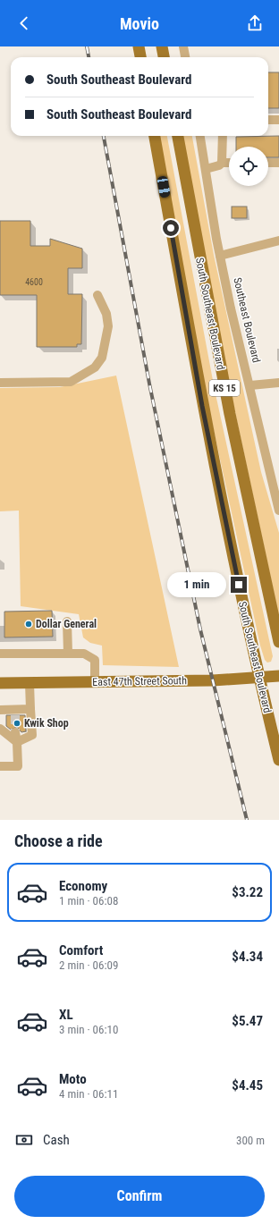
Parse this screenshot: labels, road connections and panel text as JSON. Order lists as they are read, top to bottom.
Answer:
{
  "streets": {
    "main road": ["South Southeast Boulevard", "KS 15", "East 47th Street South"],
    "street": ["Southeast Boulevard"]
  },
  "crossings": [
    ["South Southeast Boulevard", "East 47th Street South"]
  ],
  "places": ["Dollar General", "Kwik Shop"],
  "house_numbers": ["4600"],
  "page": {
    "header": "Movio",
    "banner": ["South Southeast Boulevard", "South Southeast Boulevard"],
    "bubble": "1 min",
    "heading": "Choose a ride",
    "list": [
      {
        "name": "Economy",
        "note": "1 min · 06:08",
        "value": "$3.22"
      },
      {
        "name": "Comfort",
        "note": "2 min · 06:09",
        "value": "$4.34"
      },
      {
        "name": "XL",
        "note": "3 min · 06:10",
        "value": "$5.47"
      },
      {
        "name": "Moto",
        "note": "4 min · 06:11",
        "value": "$4.45"
      }
    ],
    "pay": ["Cash", "300 m"],
    "buttons": "Confirm"
  }
}
